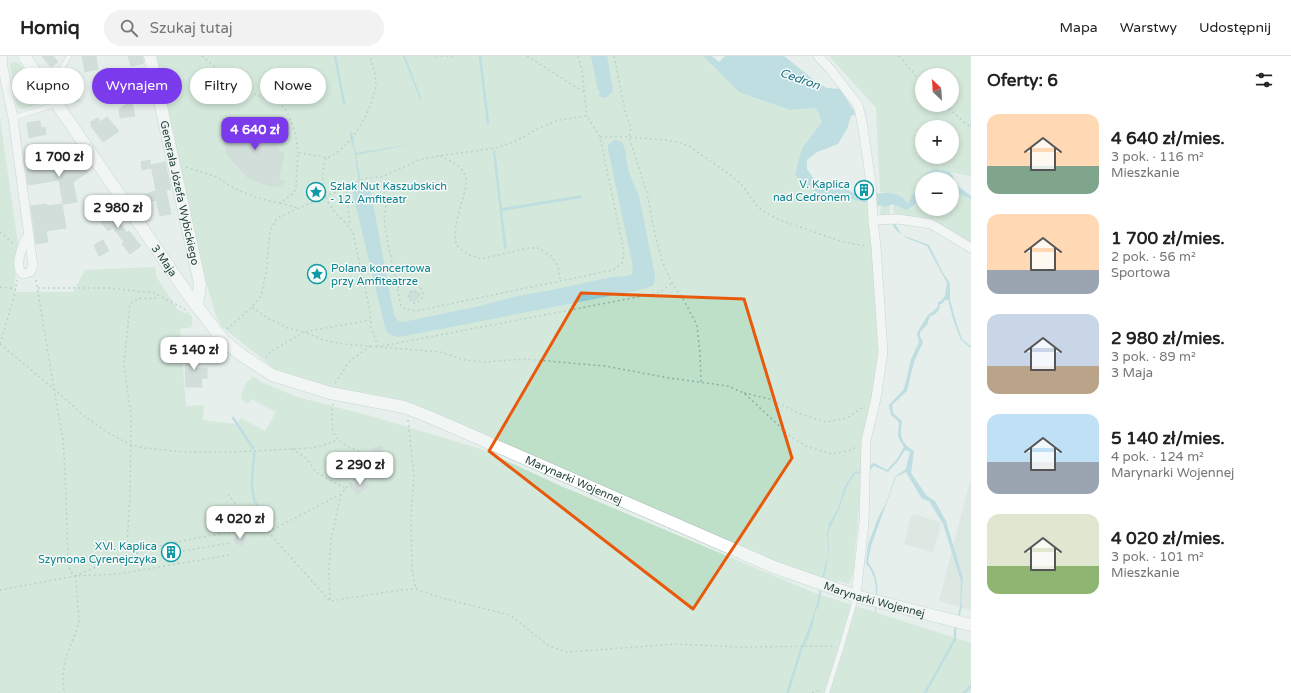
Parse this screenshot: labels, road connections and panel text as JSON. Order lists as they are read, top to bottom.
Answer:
{
  "streets": {
    "main road": ["Generała Józefa Wybickiego", "3 Maja", "Marynarki Wojennej"]
  },
  "crossings": [
    ["Generała Józefa Wybickiego", "3 Maja"],
    ["Generała Józefa Wybickiego", "Marynarki Wojennej"],
    ["3 Maja", "Marynarki Wojennej"]
  ],
  "water": ["Cedron"],
  "places": {
    "building": ["V. Kaplica nad Cedronem", "XVI. Kaplica Szymona Cyrenejczyka"],
    "place": ["Szlak Nut Kaszubskich - 12. Amfiteatr", "Polana koncertowa przy Amfiteatrze"]
  },
  "north": "top left",
  "page": {
    "header": "Homiq",
    "search": "Szukaj tutaj",
    "nav": ["Mapa", "Warstwy", "Udostępnij"],
    "heading": "Oferty: 6",
    "map_buttons": ["+", "−"],
    "chip": [
      "Kupno",
      "Wynajem",
      "Filtry",
      "Nowe"
    ],
    "list": [
      {
        "name": "4 640 zł/mies.",
        "note": "3 pok. · 116 m² · Mieszkanie"
      },
      {
        "name": "1 700 zł/mies.",
        "note": "2 pok. · 56 m² · Sportowa"
      },
      {
        "name": "2 980 zł/mies.",
        "note": "3 pok. · 89 m² · 3 Maja"
      },
      {
        "name": "5 140 zł/mies.",
        "note": "4 pok. · 124 m² · Marynarki Wojennej"
      },
      {
        "name": "4 020 zł/mies.",
        "note": "3 pok. · 101 m² · Mieszkanie"
      }
    ],
    "price": [
      "4 640 zł",
      "1 700 zł",
      "2 980 zł",
      "5 140 zł",
      "2 290 zł",
      "4 020 zł"
    ]
  }
}
